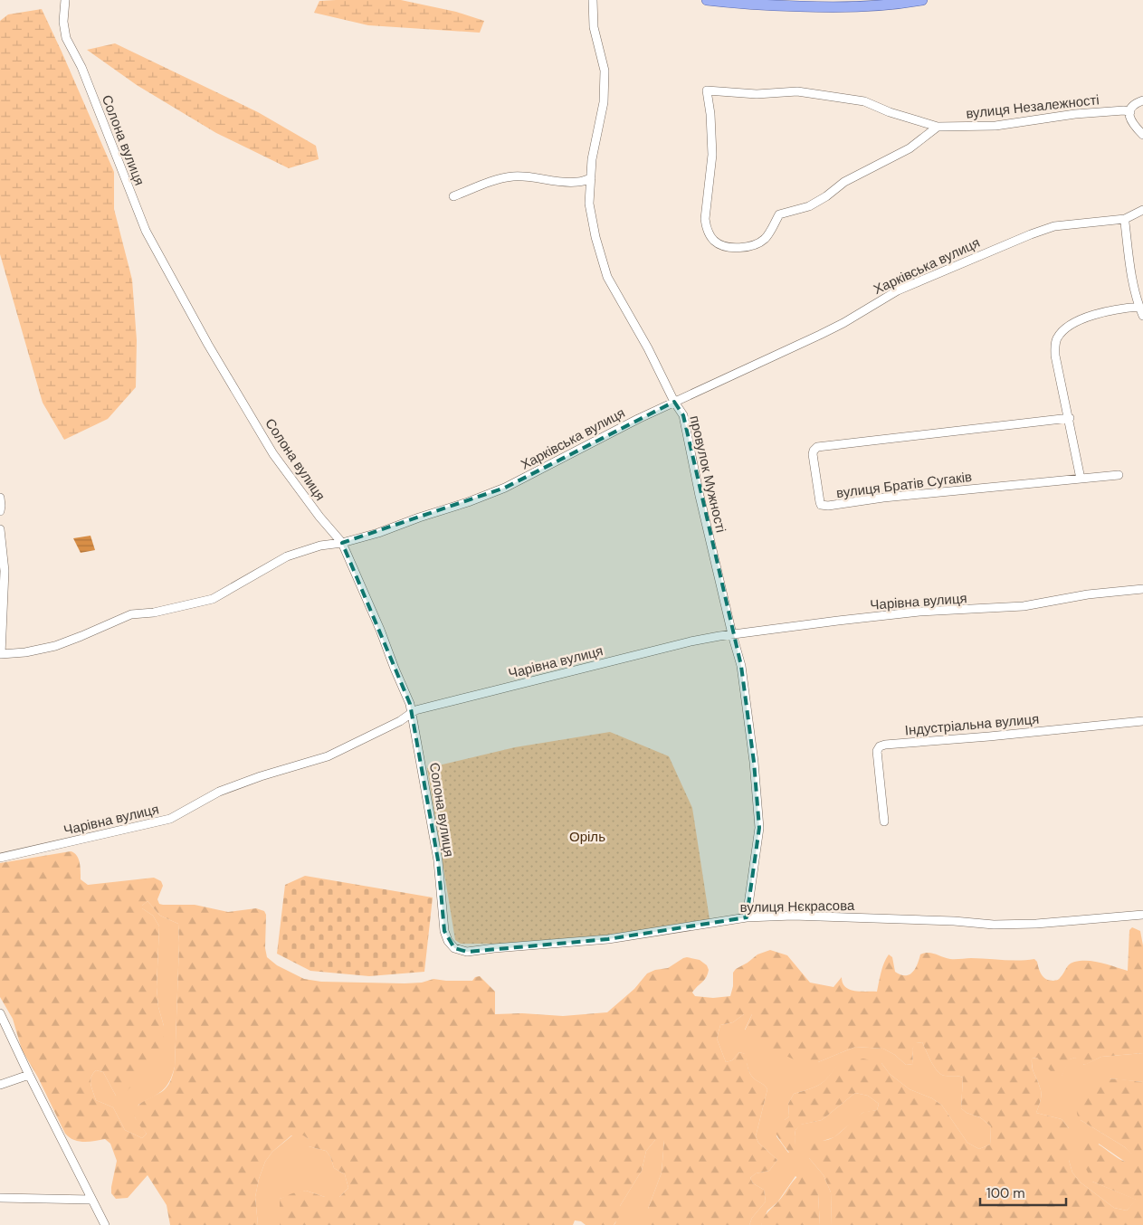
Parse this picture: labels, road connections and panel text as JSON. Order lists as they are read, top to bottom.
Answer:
{
  "streets": {
    "street": [
      "вулиця Незалежності",
      "Солона вулиця",
      "Харківська вулиця",
      "провулок Мужності",
      "вулиця Братів Сугаків",
      "Чарівна вулиця",
      "Індустріальна вулиця",
      "вулиця Нєкрасова"
    ]
  },
  "crossings": [
    ["Солона вулиця", "Харківська вулиця"],
    ["Солона вулиця", "Чарівна вулиця"],
    ["Солона вулиця", "вулиця Нєкрасова"],
    ["Харківська вулиця", "провулок Мужності"],
    ["провулок Мужності", "Чарівна вулиця"],
    ["провулок Мужності", "вулиця Нєкрасова"]
  ],
  "parks": ["Оріль"],
  "scale_bar": "100 m"
}
